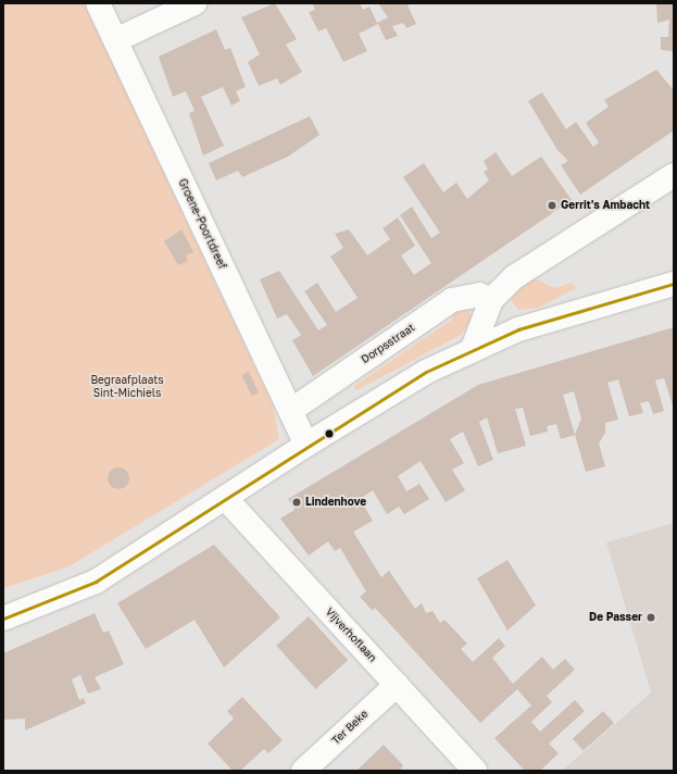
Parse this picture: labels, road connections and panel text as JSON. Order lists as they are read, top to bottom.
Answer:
{
  "streets": {
    "street": [
      "Groene-Poortdreef",
      "Dorpsstraat",
      "Vijverhoflaan",
      "Ter Beke"
    ]
  },
  "crossings": [
    ["Groene-Poortdreef", "Dorpsstraat"],
    ["Vijverhoflaan", "Ter Beke"]
  ],
  "parks": ["Begraafplaats Sint-Michiels"],
  "places": ["Gerrit's Ambacht", "Lindenhove", "De Passer"]
}
